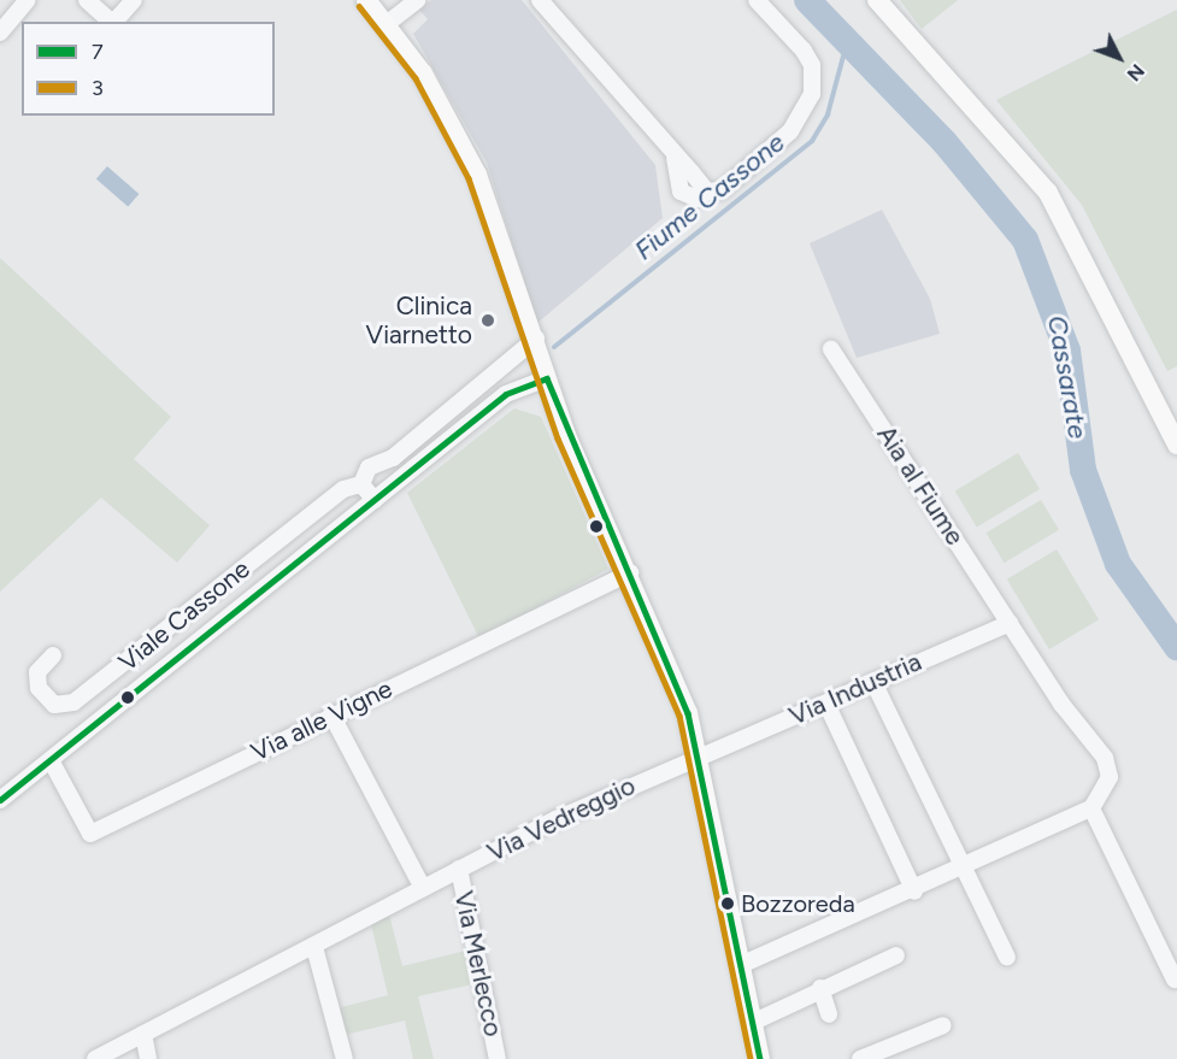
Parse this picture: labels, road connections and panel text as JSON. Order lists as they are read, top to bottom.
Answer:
{
  "streets": {
    "street": [
      "Aia al Fiume",
      "Viale Cassone",
      "Via Industria",
      "Via alle Vigne",
      "Via Vedreggio",
      "Via Merlecco"
    ]
  },
  "crossings": [
    ["Aia al Fiume", "Via Industria"],
    ["Viale Cassone", "Via alle Vigne"],
    ["Via Industria", "Via Vedreggio"],
    ["Via Vedreggio", "Via Merlecco"]
  ],
  "water": ["Fiume Cassone", "Cassarate"],
  "places": ["Clinica Viarnetto", "Bozzoreda"],
  "lines": ["transit line 3", "transit line 7"],
  "legend": ["7", "3"],
  "north": "bottom right"
}
